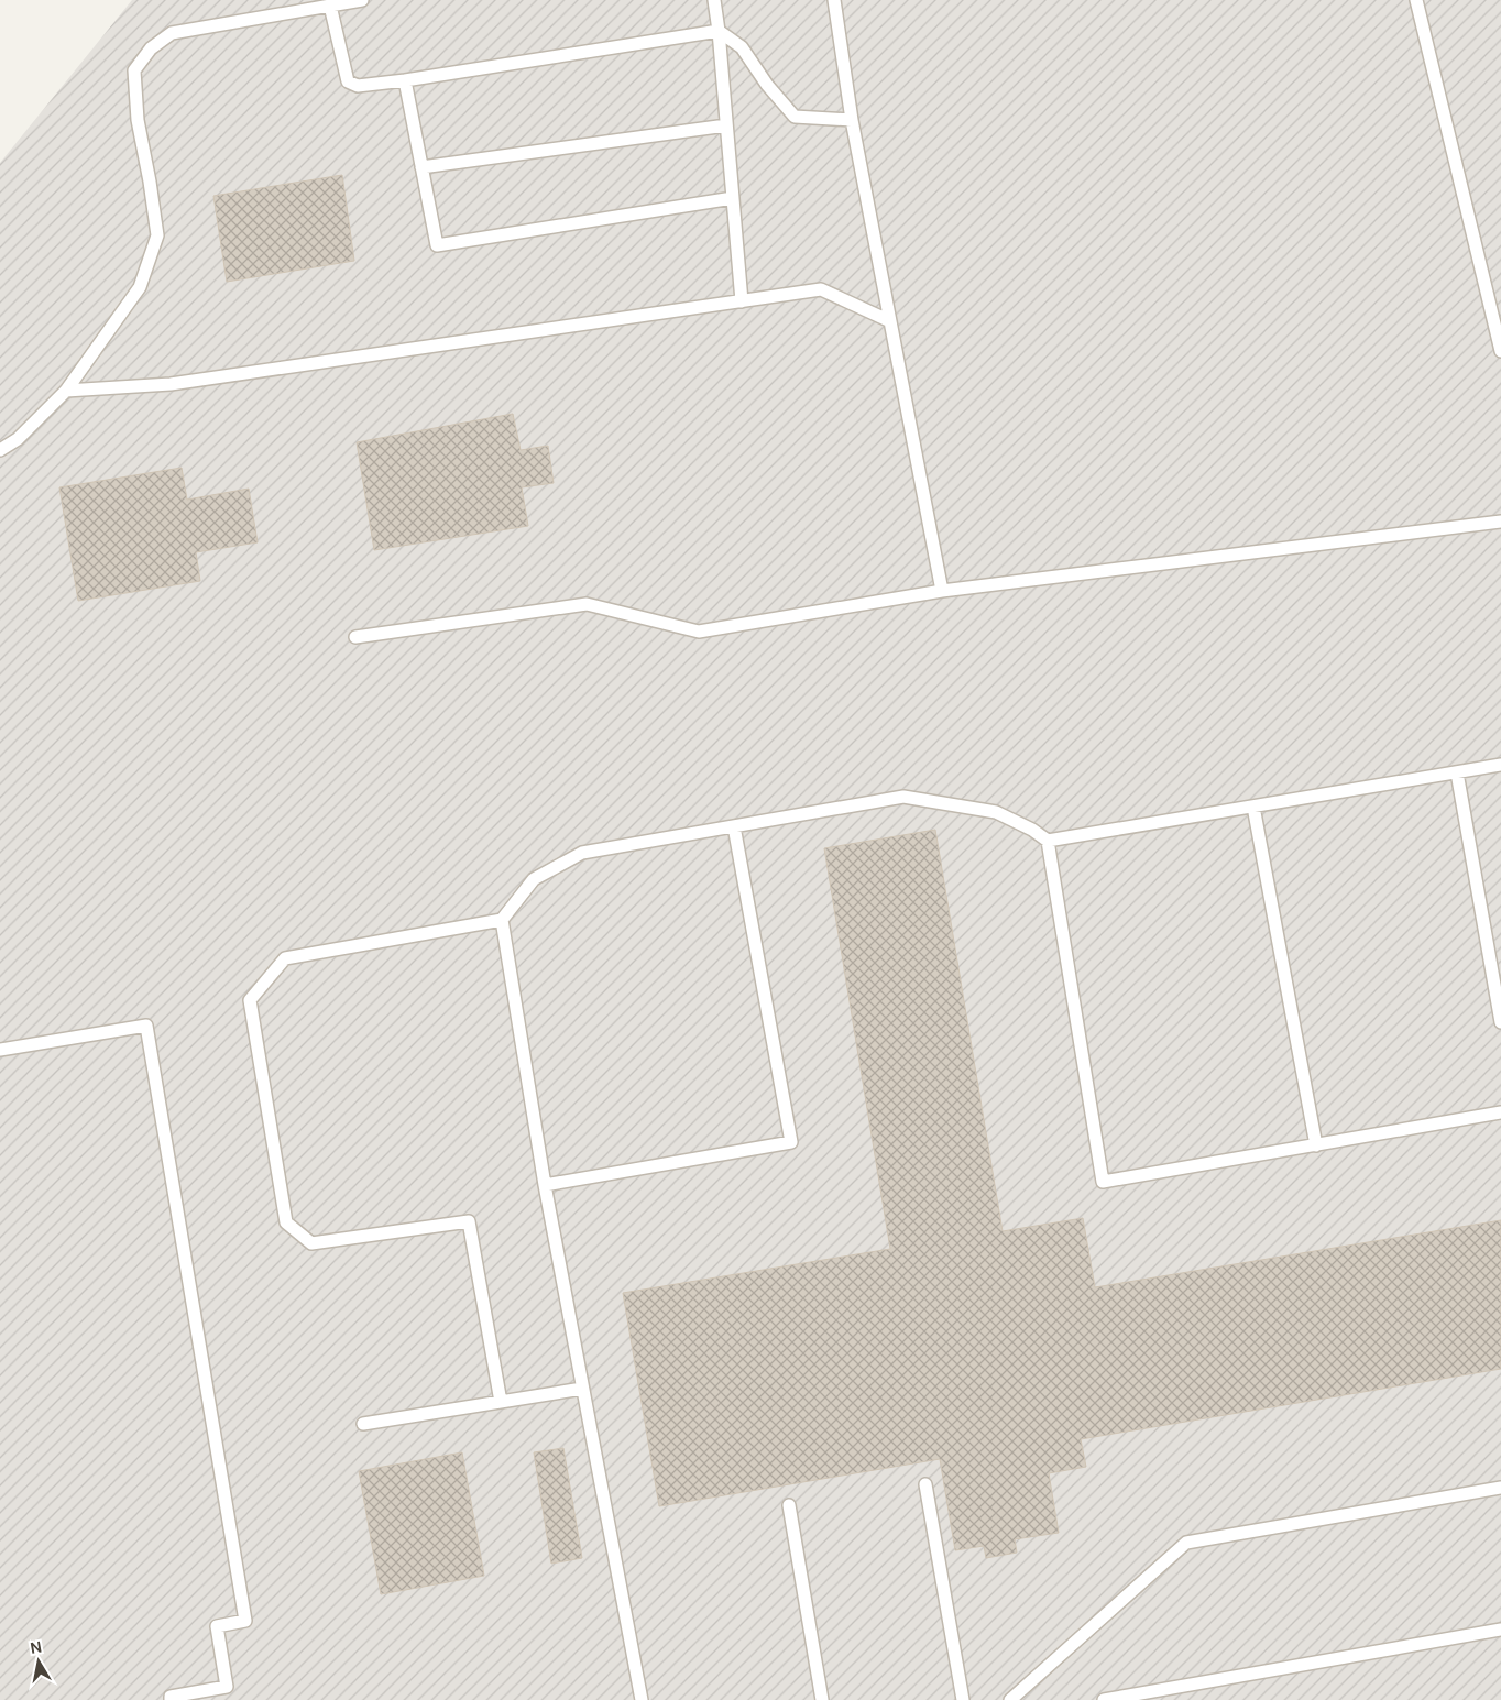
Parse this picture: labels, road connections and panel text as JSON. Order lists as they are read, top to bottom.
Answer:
{
  "north": "top"
}
